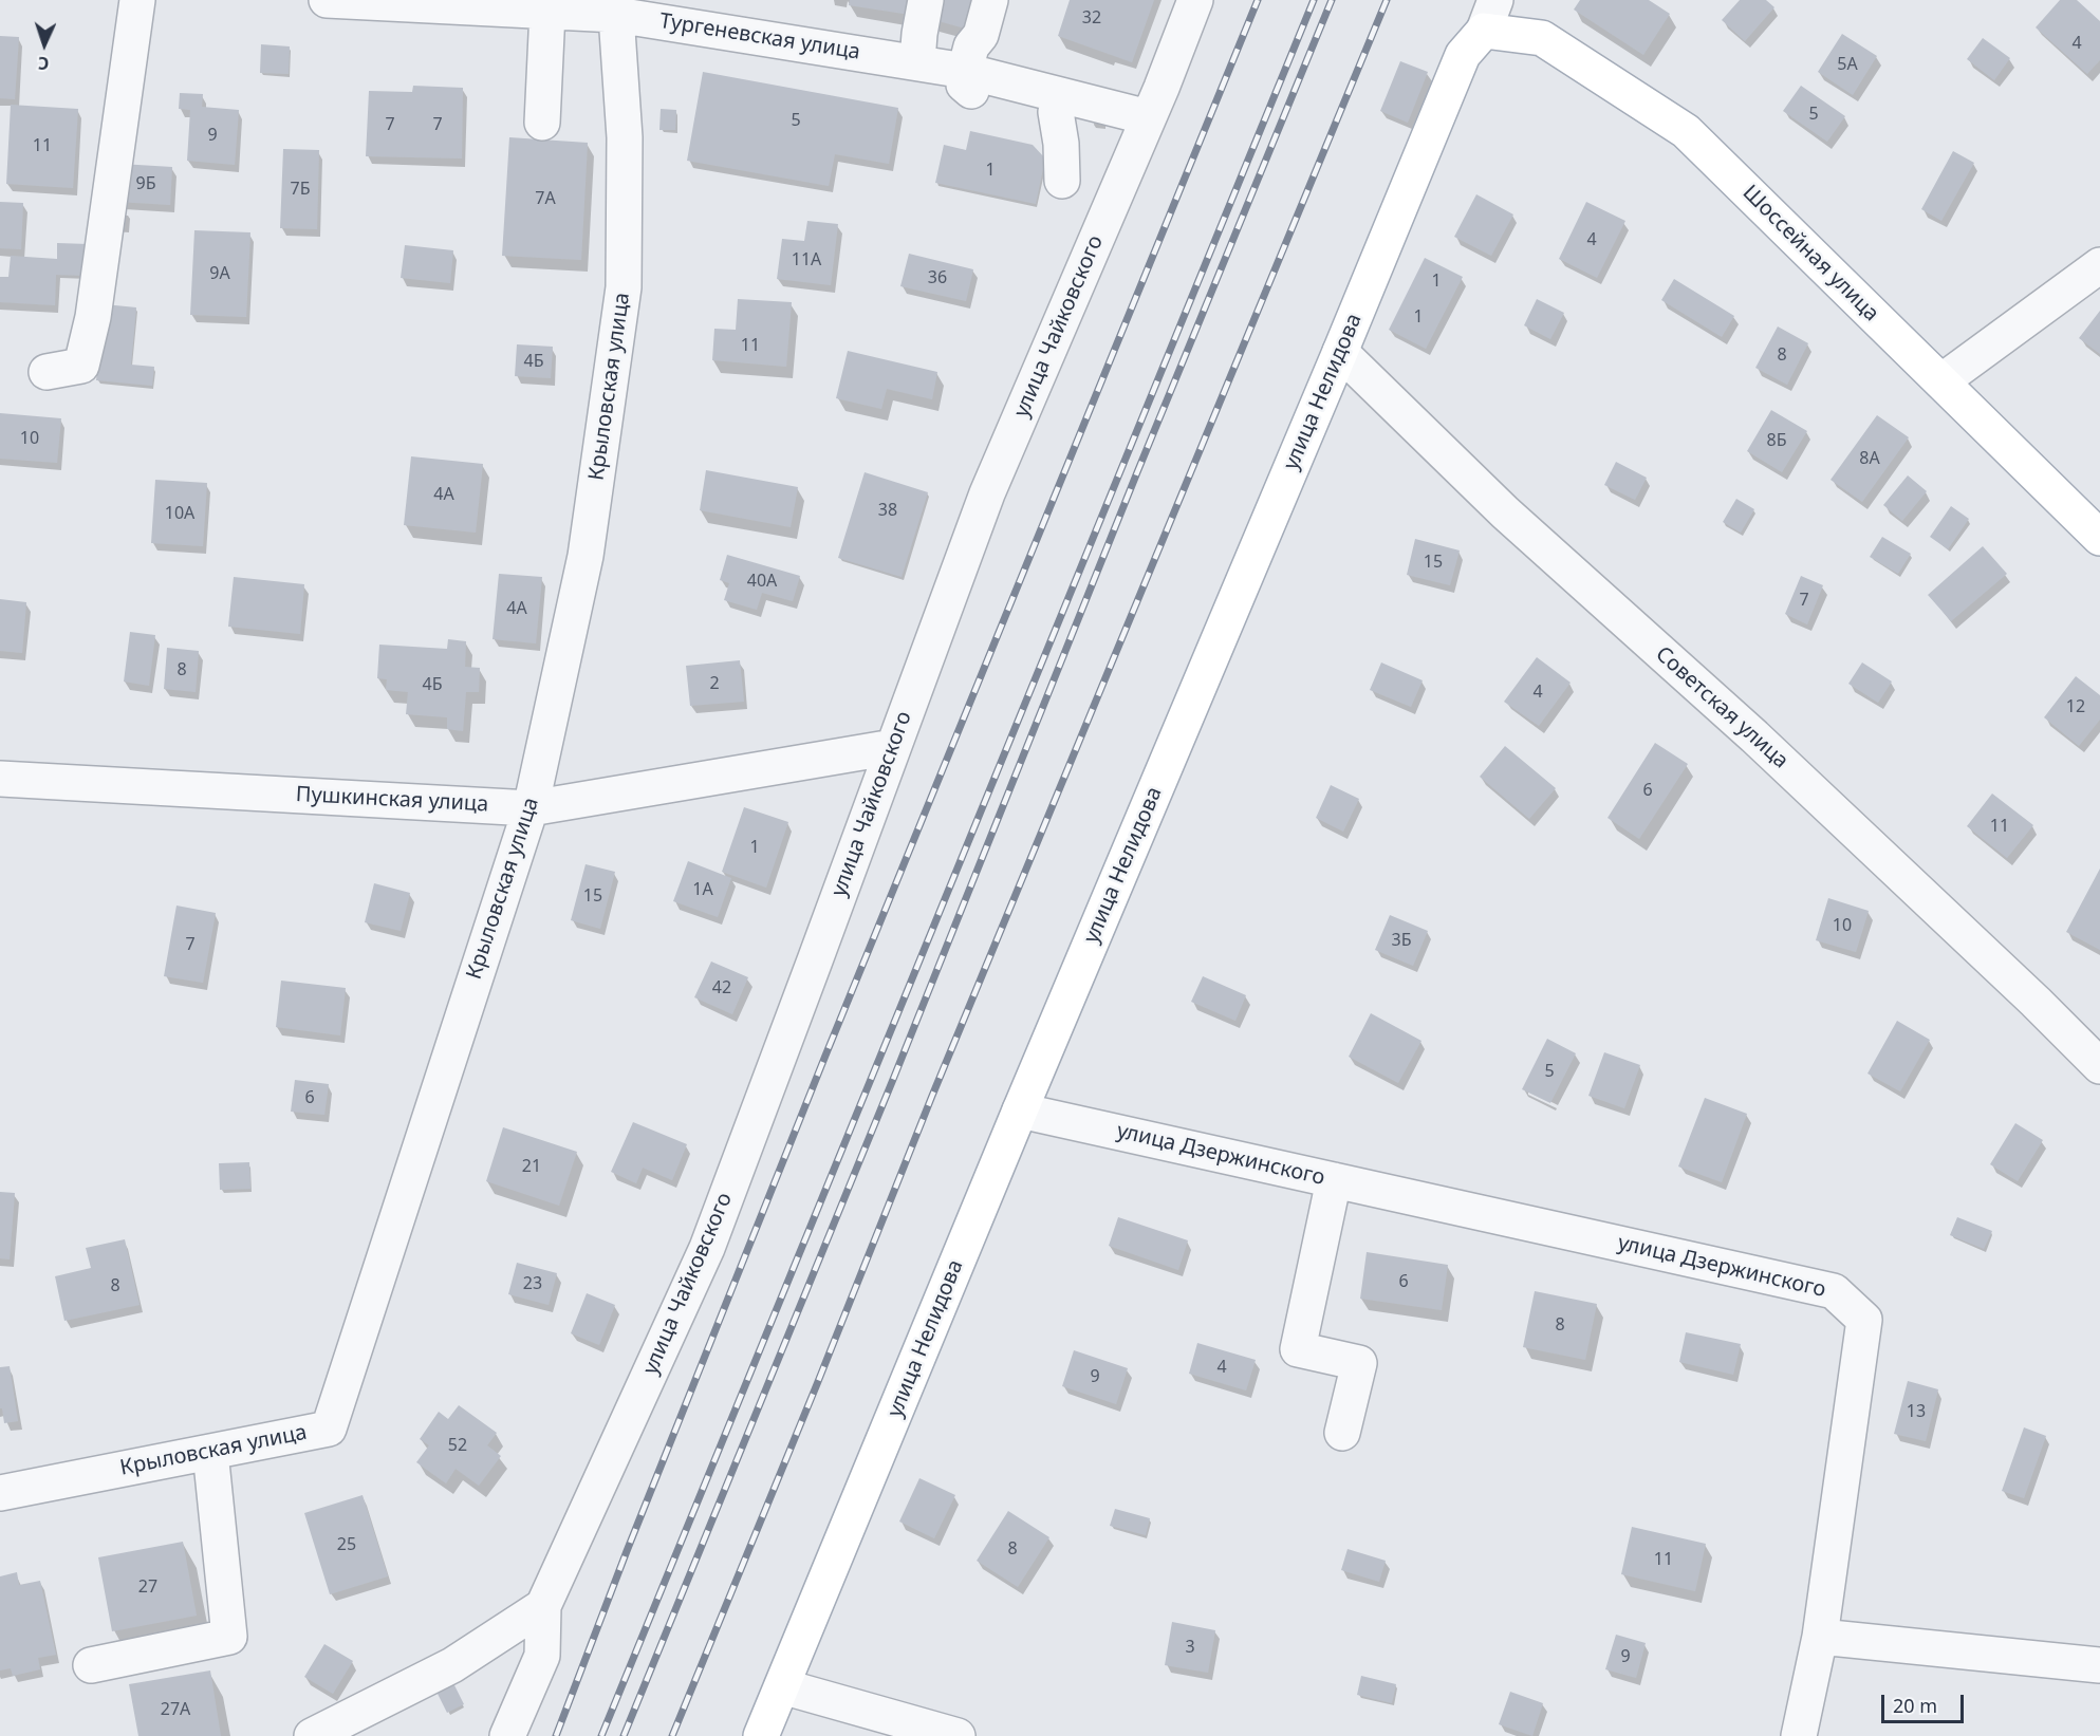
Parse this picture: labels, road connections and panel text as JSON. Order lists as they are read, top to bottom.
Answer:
{
  "streets": {
    "main road": ["Шоссейная улица", "улица Нелидова"],
    "street": [
      "Тургеневская улица",
      "улица Чайковского",
      "Крыловская улица",
      "Советская улица",
      "Пушкинская улица",
      "улица Дзержинского"
    ]
  },
  "crossings": [
    ["Тургеневская улица", "улица Чайковского"],
    ["Тургеневская улица", "Крыловская улица"],
    ["Шоссейная улица", "улица Нелидова"],
    ["улица Чайковского", "Пушкинская улица"],
    ["Крыловская улица", "Пушкинская улица"],
    ["улица Нелидова", "Советская улица"],
    ["улица Нелидова", "улица Дзержинского"]
  ],
  "house_numbers": [
    "32",
    "4",
    "5А",
    "5",
    "5",
    "7",
    "7",
    "9",
    "11",
    "1",
    "9Б",
    "7Б",
    "7А",
    "4",
    "11А",
    "9А",
    "36",
    "1",
    "1",
    "11",
    "8",
    "4Б",
    "10",
    "8Б",
    "8А",
    "4А",
    "38",
    "10А",
    "15",
    "40А",
    "7",
    "4А",
    "8",
    "2",
    "4Б",
    "4",
    "12",
    "6",
    "11",
    "1",
    "1А",
    "15",
    "10",
    "3Б",
    "7",
    "42",
    "5",
    "6",
    "21",
    "6",
    "23",
    "8",
    "8",
    "4",
    "9",
    "13",
    "52",
    "25",
    "8",
    "11",
    "27",
    "3",
    "9",
    "27А"
  ],
  "scale_bar": "20 m",
  "north": "bottom"
}
